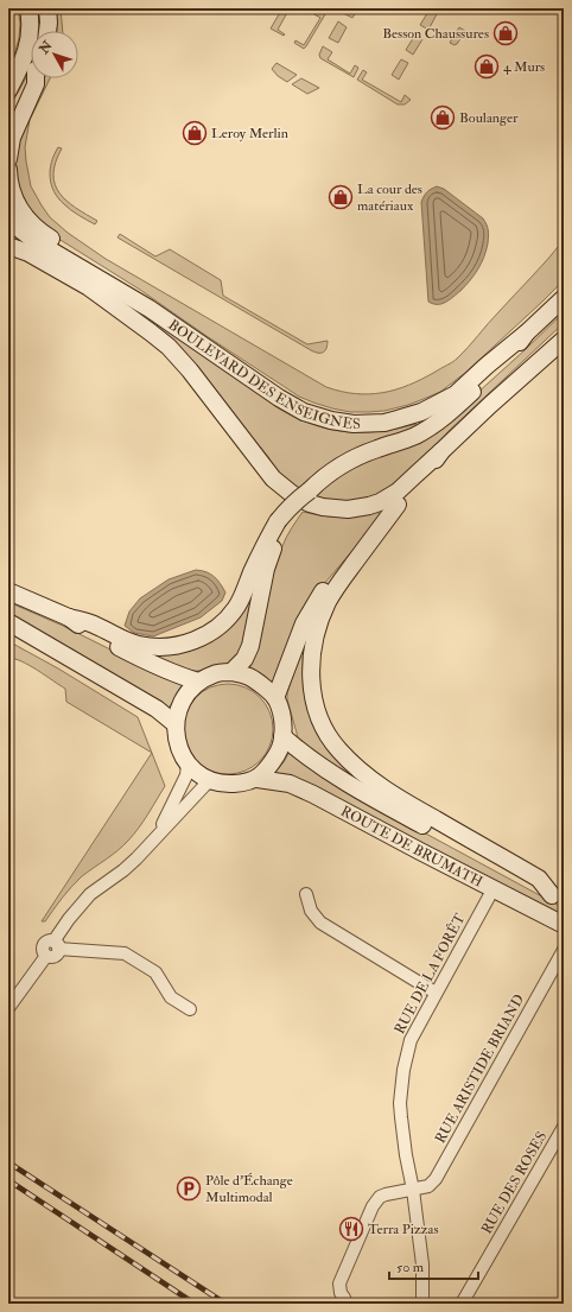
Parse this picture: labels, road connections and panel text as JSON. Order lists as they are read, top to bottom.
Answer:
{
  "streets": {
    "main road": ["BOULEVARD DES ENSEIGNES", "ROUTE DE BRUMATH"],
    "street": ["RUE DE LA FORÊT", "RUE ARISTIDE BRIAND", "RUE DES ROSES"]
  },
  "crossings": [
    ["ROUTE DE BRUMATH", "RUE DE LA FORÊT"],
    ["RUE DE LA FORÊT", "RUE ARISTIDE BRIAND"]
  ],
  "places": {
    "shop": [
      "Besson Chaussures",
      "4 Murs",
      "Boulanger",
      "Leroy Merlin",
      "La cour des matériaux"
    ],
    "parking": ["Pôle d'Échange Multimodal"],
    "restaurant": ["Terra Pizzas"]
  },
  "scale_bar": "50 m",
  "north": "top left"
}
